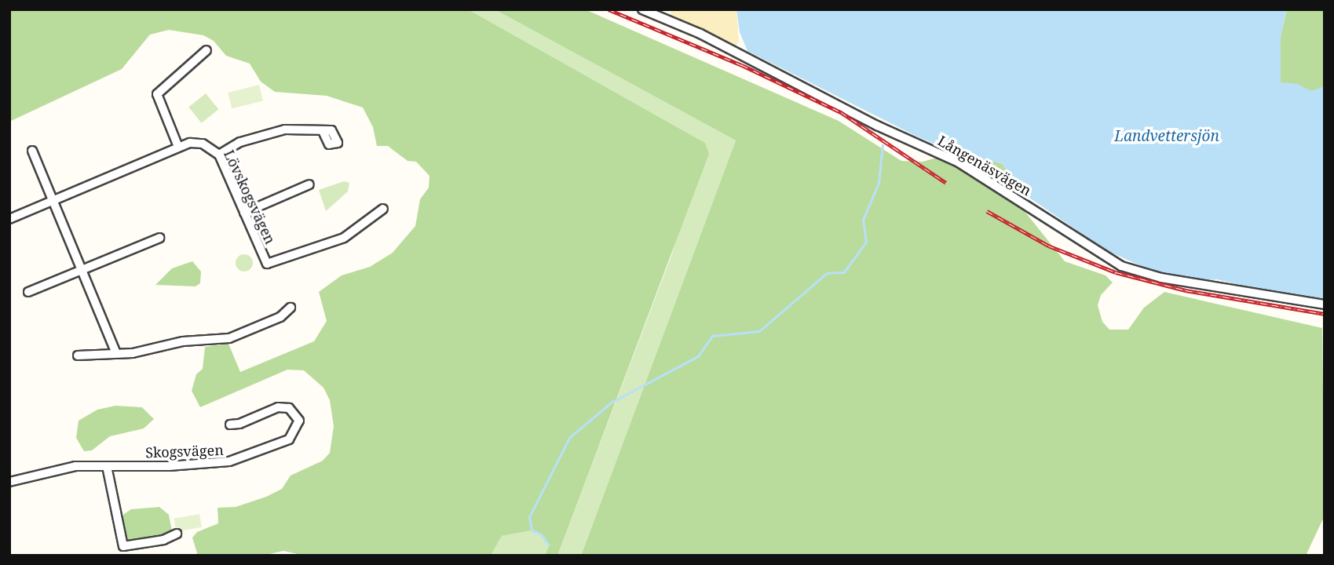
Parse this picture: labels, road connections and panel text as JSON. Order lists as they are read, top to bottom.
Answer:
{
  "streets": {
    "street": ["Långenäsvägen", "Lövskogsvägen", "Skogsvägen"]
  },
  "water": ["Landvettersjön"]
}
